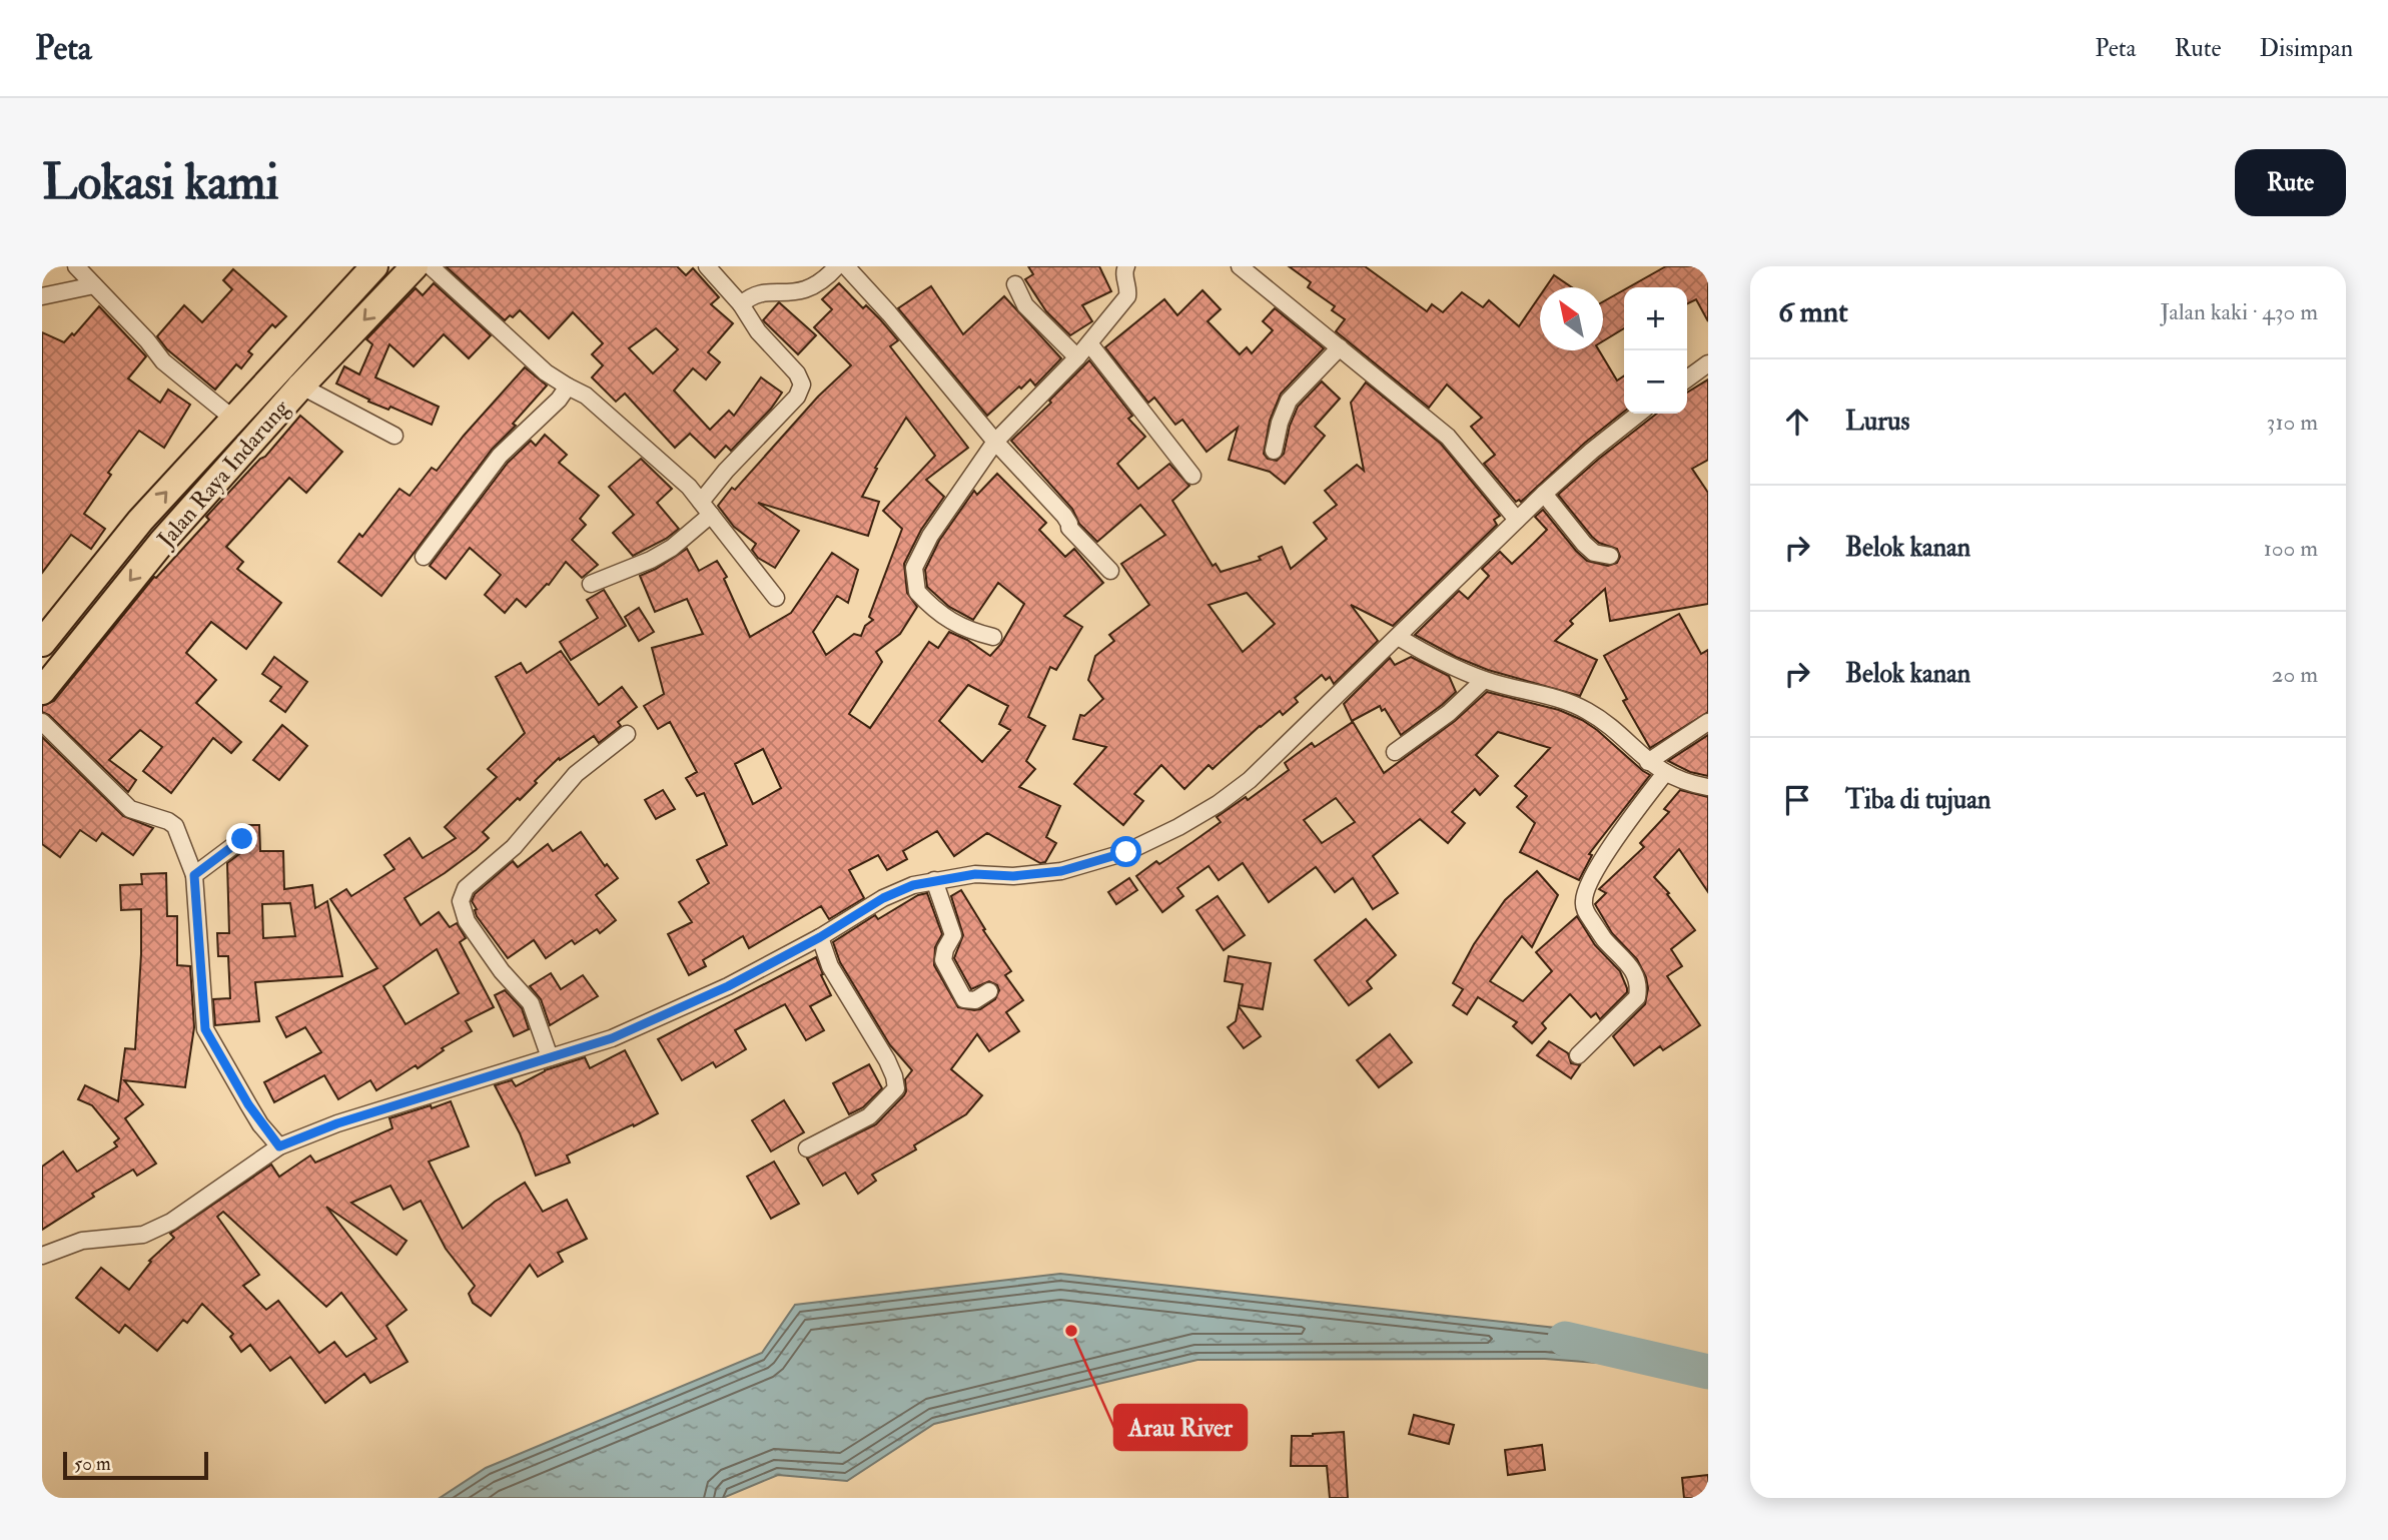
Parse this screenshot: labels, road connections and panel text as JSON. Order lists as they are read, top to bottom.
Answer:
{
  "streets": {
    "highway": ["Jalan Raya Indarung"]
  },
  "places": ["Arau River"],
  "scale_bar": "50 m",
  "north": "top left",
  "page": {
    "header": "Peta",
    "nav": ["Peta", "Rute", "Disimpan"],
    "buttons": "Rute",
    "title": "Lokasi kami",
    "heading": ["6 mnt", "Jalan kaki · 430 m"],
    "map_buttons": ["+", "−"],
    "list": [
      ["Lurus", "310 m"],
      ["Belok kanan", "100 m"],
      ["Belok kanan", "20 m"],
      "Tiba di tujuan"
    ],
    "scale": "50 m"
  }
}
